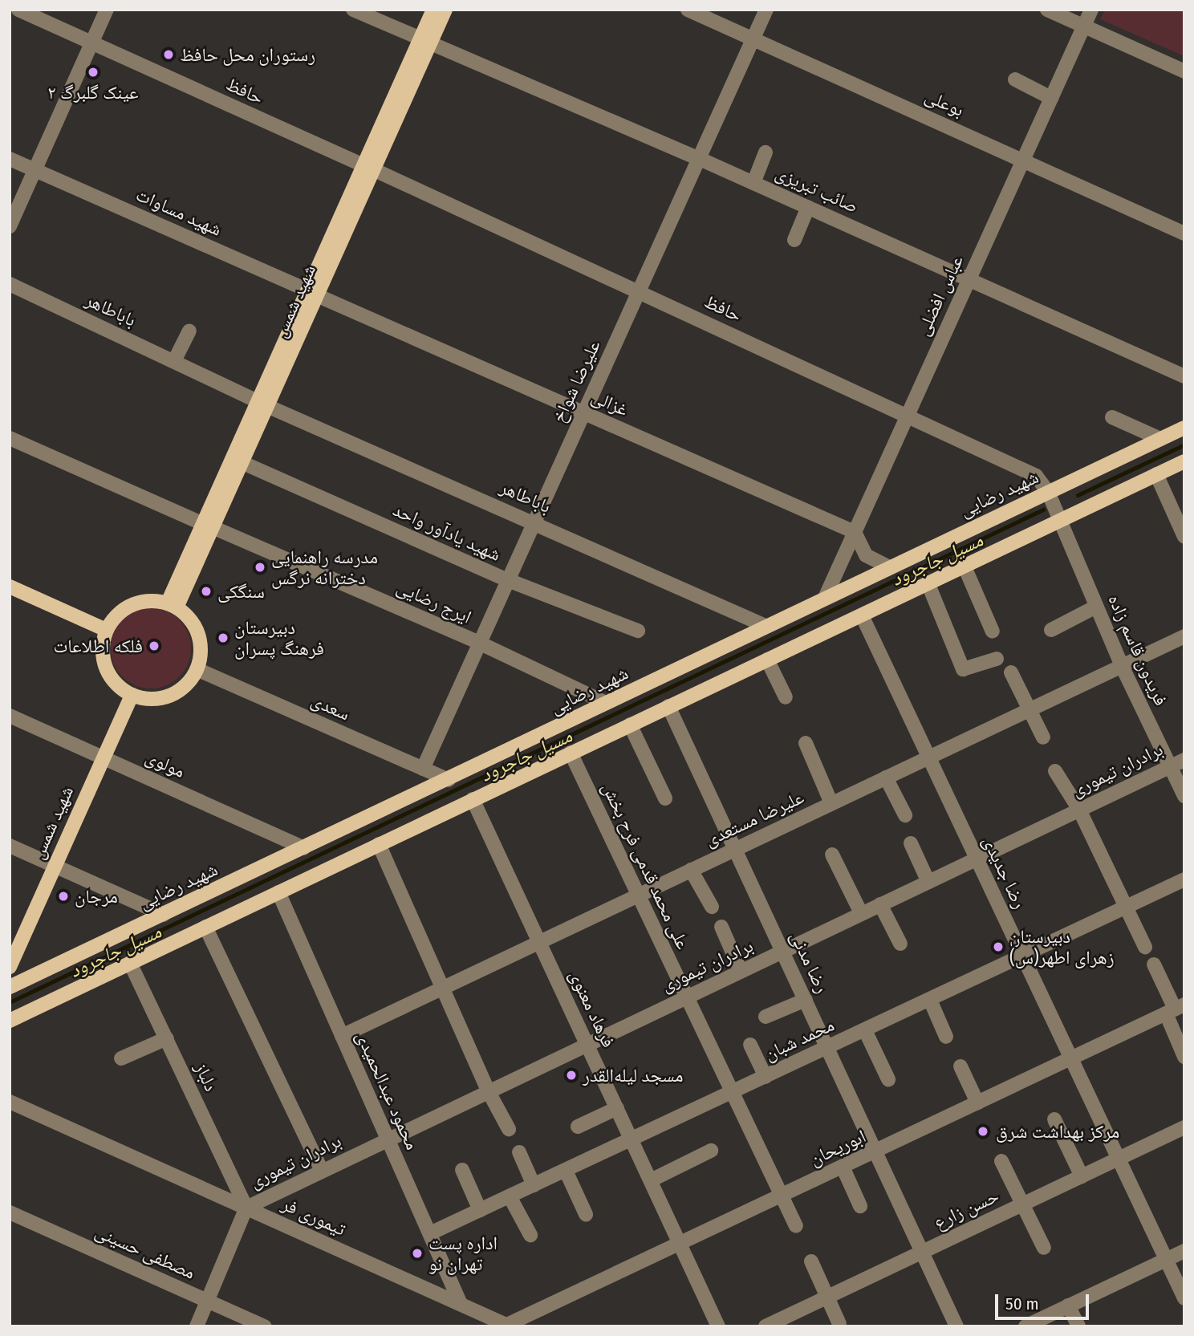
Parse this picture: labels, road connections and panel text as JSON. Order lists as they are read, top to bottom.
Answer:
{
  "streets": {
    "main road": ["شهید شمس", "شهید رضایی"],
    "street": [
      "حافظ",
      "بوعلی",
      "صائب تبریزی",
      "شهید مساوات",
      "عباس افضلی",
      "باباطاهر",
      "علیرضا شواخ",
      "غزالی",
      "شهید یادآور واحد",
      "ایرج رضایی",
      "فریدون قاسم زاده",
      "سعدی",
      "مولوی",
      "برادران تیموری",
      "علیرضا مستعدی",
      "علی محمد قدمی فرح بخش",
      "رضا جدیدی",
      "رضا مدنی",
      "فرهاد معنوی",
      "محمد شبان",
      "دلباز",
      "محمود عبدالحمیدی",
      "ابوریحان",
      "حسن زارع",
      "تیموری فر",
      "مصطفی حسینی"
    ]
  },
  "crossings": [
    ["حافظ", "عباس افضلی"],
    ["حافظ", "شهید شمس"],
    ["حافظ", "علیرضا شواخ"],
    ["حافظ", "شهید رضایی"],
    ["حافظ", "فریدون قاسم زاده"],
    ["بوعلی", "عباس افضلی"],
    ["بوعلی", "علیرضا شواخ"],
    ["صائب تبریزی", "عباس افضلی"],
    ["صائب تبریزی", "شهید شمس"],
    ["صائب تبریزی", "علیرضا شواخ"],
    ["شهید مساوات", "شهید شمس"],
    ["شهید مساوات", "غزالی"],
    ["عباس افضلی", "غزالی"],
    ["عباس افضلی", "شهید رضایی"],
    ["شهید شمس", "باباطاهر"],
    ["شهید شمس", "غزالی"],
    ["شهید شمس", "شهید یادآور واحد"],
    ["شهید شمس", "ایرج رضایی"],
    ["شهید شمس", "سعدی"],
    ["شهید شمس", "مولوی"],
    ["باباطاهر", "علیرضا شواخ"],
    ["باباطاهر", "شهید رضایی"],
    ["علیرضا شواخ", "غزالی"],
    ["علیرضا شواخ", "شهید یادآور واحد"],
    ["علیرضا شواخ", "ایرج رضایی"],
    ["علیرضا شواخ", "سعدی"],
    ["شهید رضایی", "ایرج رضایی"],
    ["شهید رضایی", "فریدون قاسم زاده"],
    ["شهید رضایی", "سعدی"],
    ["شهید رضایی", "مولوی"],
    ["فریدون قاسم زاده", "برادران تیموری"],
    ["فریدون قاسم زاده", "علیرضا مستعدی"],
    ["برادران تیموری", "علی محمد قدمی فرح بخش"],
    ["برادران تیموری", "رضا جدیدی"],
    ["برادران تیموری", "رضا مدنی"],
    ["برادران تیموری", "فرهاد معنوی"],
    ["برادران تیموری", "دلباز"],
    ["برادران تیموری", "محمود عبدالحمیدی"],
    ["برادران تیموری", "تیموری فر"],
    ["علیرضا مستعدی", "علی محمد قدمی فرح بخش"],
    ["علیرضا مستعدی", "رضا جدیدی"],
    ["علیرضا مستعدی", "رضا مدنی"],
    ["علیرضا مستعدی", "فرهاد معنوی"],
    ["علیرضا مستعدی", "محمود عبدالحمیدی"],
    ["علی محمد قدمی فرح بخش", "محمد شبان"],
    ["علی محمد قدمی فرح بخش", "ابوریحان"],
    ["رضا جدیدی", "محمد شبان"],
    ["رضا جدیدی", "ابوریحان"],
    ["رضا جدیدی", "حسن زارع"],
    ["رضا مدنی", "محمد شبان"],
    ["رضا مدنی", "ابوریحان"],
    ["رضا مدنی", "حسن زارع"],
    ["فرهاد معنوی", "محمد شبان"],
    ["فرهاد معنوی", "ابوریحان"],
    ["محمد شبان", "محمود عبدالحمیدی"],
    ["دلباز", "تیموری فر"],
    ["محمود عبدالحمیدی", "تیموری فر"],
    ["ابوریحان", "تیموری فر"]
  ],
  "water": ["مسیل جاجرود"],
  "places": [
    "رستوران محل حافظ",
    "عینک گلبرگ ۲",
    "مدرسه راهنمایی دخترانه نرگس",
    "سنگکی",
    "دبیرستان فرهنگ پسران",
    "فلکه اطلاعات",
    "مرجان",
    "دبیرستان زهرای اطهر(س)",
    "مسجد لیله‌القدر",
    "مرکز بهداشت شرق",
    "اداره پست تهران نو"
  ],
  "scale_bar": "50 m"
}
